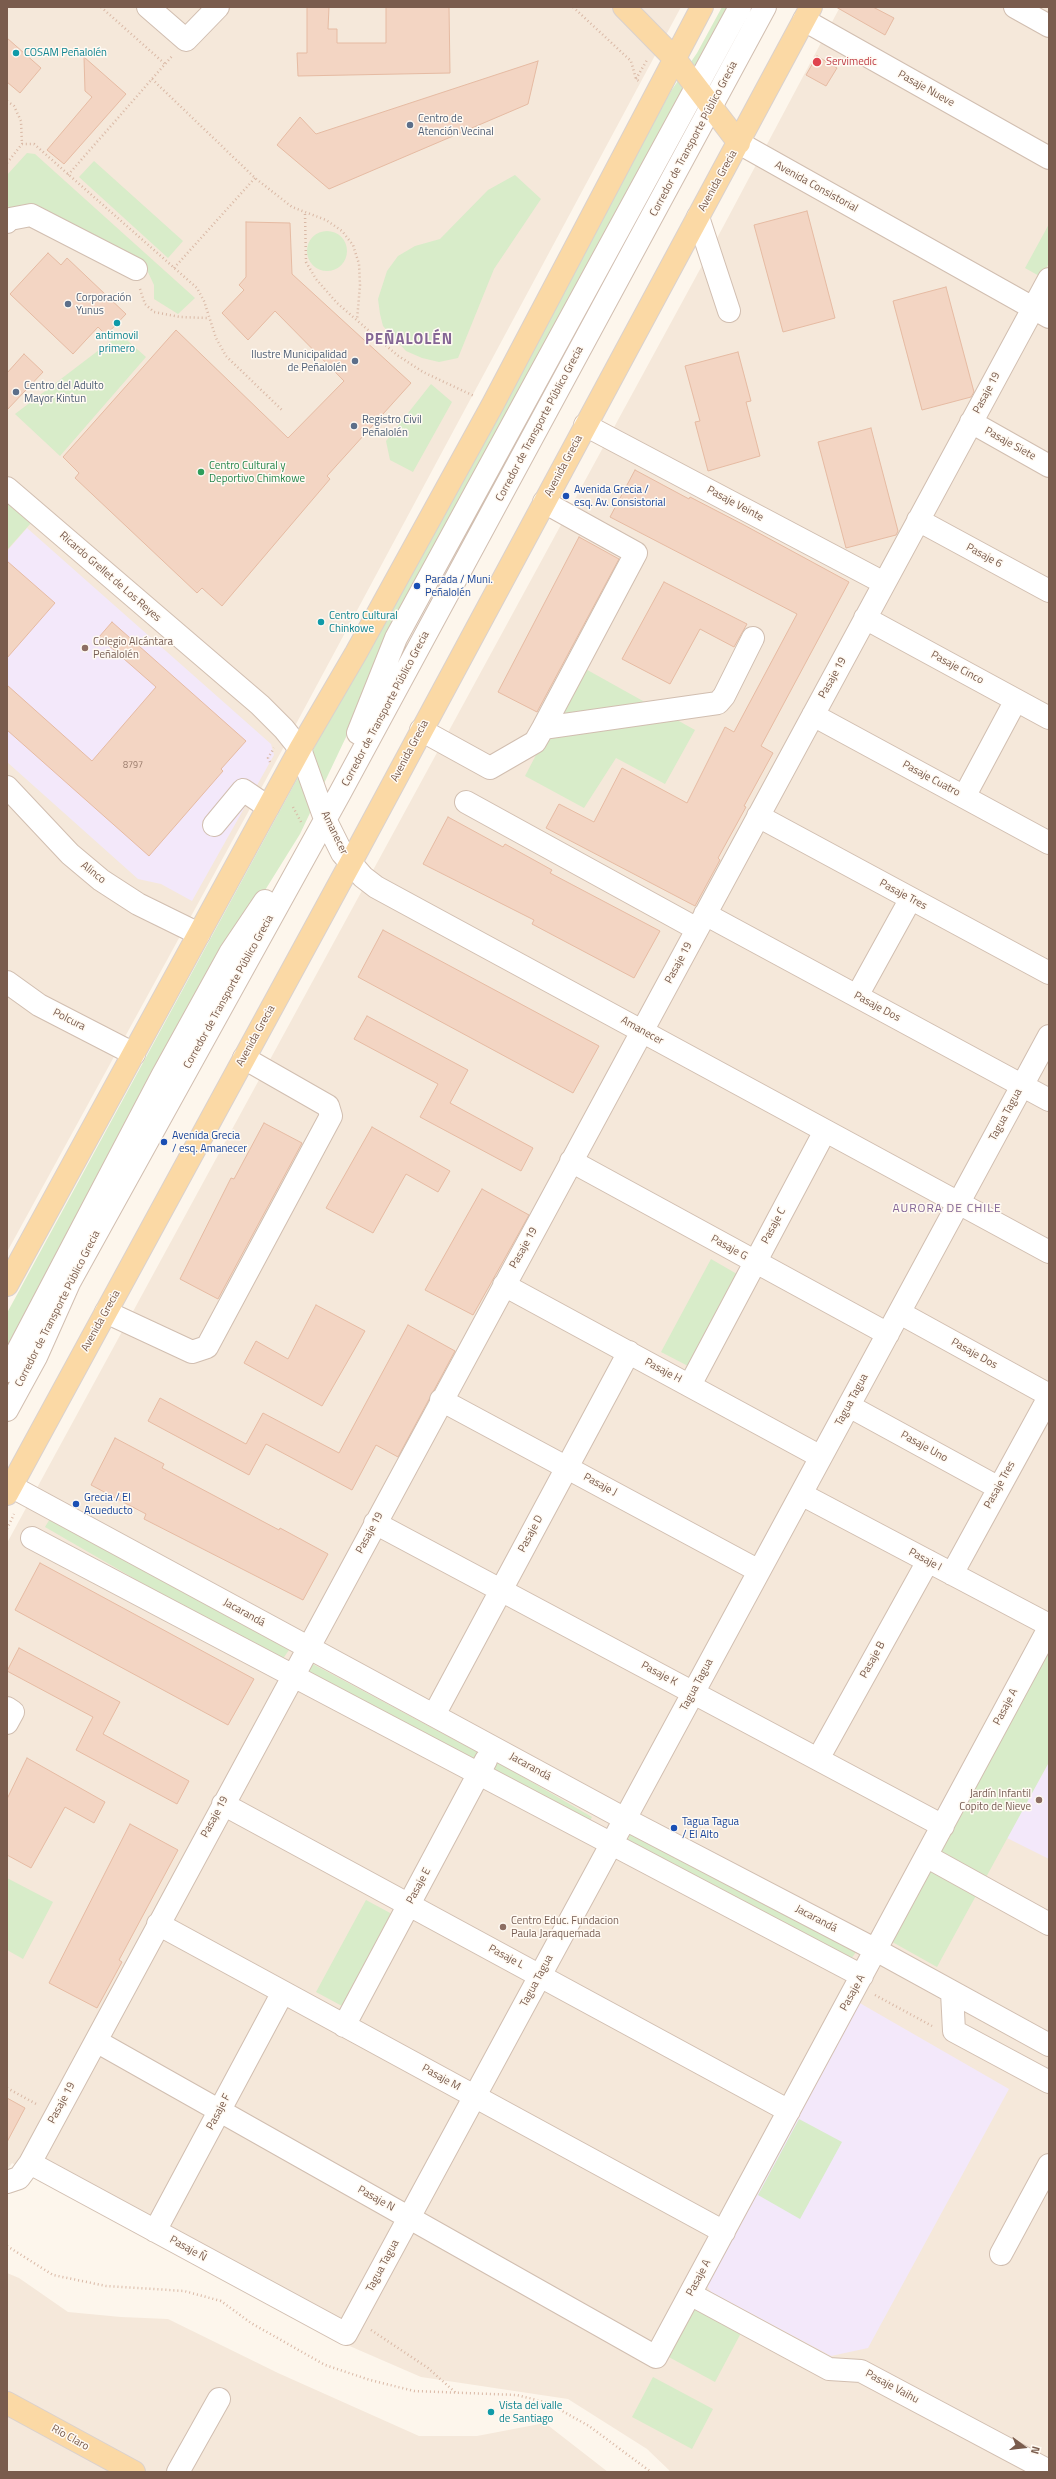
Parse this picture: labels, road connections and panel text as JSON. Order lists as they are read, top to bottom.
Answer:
{
  "streets": {
    "main road": ["Avenida Grecia", "Avenida Consistorial", "Río Claro"],
    "street": [
      "Pasaje Nueve",
      "Corredor de Transporte Público Grecia",
      "Pasaje 19",
      "Pasaje Siete",
      "Pasaje Veinte",
      "Pasaje 6",
      "Ricardo Grellet de Los Reyes",
      "Pasaje Cinco",
      "Pasaje Cuatro",
      "Amanecer",
      "Alinco",
      "Pasaje Tres",
      "Pasaje Dos",
      "Polcura",
      "Tagua Tagua",
      "Pasaje C",
      "Pasaje G",
      "Pasaje H",
      "Pasaje Uno",
      "Pasaje J",
      "Pasaje D",
      "Pasaje I",
      "Jacarandá",
      "Pasaje B",
      "Pasaje K",
      "Pasaje A",
      "Pasaje E",
      "Pasaje L",
      "Pasaje M",
      "Pasaje F",
      "Pasaje N",
      "Pasaje Ñ",
      "Pasaje Vaihu"
    ]
  },
  "crossings": [
    ["Pasaje Nueve", "Avenida Grecia"],
    ["Corredor de Transporte Público Grecia", "Avenida Consistorial"],
    ["Corredor de Transporte Público Grecia", "Amanecer"],
    ["Avenida Grecia", "Avenida Consistorial"],
    ["Avenida Grecia", "Pasaje Veinte"],
    ["Avenida Grecia", "Amanecer"],
    ["Avenida Grecia", "Jacarandá"],
    ["Avenida Consistorial", "Pasaje 19"],
    ["Pasaje 19", "Pasaje Siete"],
    ["Pasaje 19", "Pasaje Veinte"],
    ["Pasaje 19", "Pasaje 6"],
    ["Pasaje 19", "Pasaje Cinco"],
    ["Pasaje 19", "Pasaje Cuatro"],
    ["Pasaje 19", "Amanecer"],
    ["Pasaje 19", "Pasaje Tres"],
    ["Pasaje 19", "Pasaje Dos"],
    ["Pasaje 19", "Pasaje G"],
    ["Pasaje 19", "Pasaje H"],
    ["Pasaje 19", "Pasaje J"],
    ["Pasaje 19", "Jacarandá"],
    ["Pasaje 19", "Pasaje K"],
    ["Pasaje 19", "Pasaje L"],
    ["Pasaje 19", "Pasaje M"],
    ["Pasaje 19", "Pasaje N"],
    ["Pasaje 19", "Pasaje Ñ"],
    ["Ricardo Grellet de Los Reyes", "Amanecer"],
    ["Amanecer", "Tagua Tagua"],
    ["Amanecer", "Pasaje C"],
    ["Pasaje Tres", "Pasaje Dos"],
    ["Pasaje Tres", "Pasaje Uno"],
    ["Pasaje Tres", "Pasaje I"],
    ["Pasaje Dos", "Tagua Tagua"],
    ["Tagua Tagua", "Pasaje G"],
    ["Tagua Tagua", "Pasaje H"],
    ["Tagua Tagua", "Pasaje Uno"],
    ["Tagua Tagua", "Pasaje J"],
    ["Tagua Tagua", "Pasaje I"],
    ["Tagua Tagua", "Jacarandá"],
    ["Tagua Tagua", "Pasaje K"],
    ["Tagua Tagua", "Pasaje L"],
    ["Tagua Tagua", "Pasaje M"],
    ["Tagua Tagua", "Pasaje N"],
    ["Tagua Tagua", "Pasaje Ñ"],
    ["Pasaje C", "Pasaje G"],
    ["Pasaje C", "Pasaje H"],
    ["Pasaje H", "Pasaje D"],
    ["Pasaje J", "Pasaje D"],
    ["Pasaje D", "Jacarandá"],
    ["Pasaje D", "Pasaje K"],
    ["Pasaje I", "Pasaje B"],
    ["Jacarandá", "Pasaje A"],
    ["Jacarandá", "Pasaje E"],
    ["Pasaje B", "Pasaje K"],
    ["Pasaje K", "Pasaje A"],
    ["Pasaje A", "Pasaje L"],
    ["Pasaje A", "Pasaje M"],
    ["Pasaje A", "Pasaje N"],
    ["Pasaje A", "Pasaje Vaihu"],
    ["Pasaje E", "Pasaje L"],
    ["Pasaje E", "Pasaje M"],
    ["Pasaje M", "Pasaje F"],
    ["Pasaje F", "Pasaje N"],
    ["Pasaje F", "Pasaje Ñ"]
  ],
  "districts": ["PEÑALOLÉN", "AURORA DE CHILE"],
  "places": [
    "COSAM Peñalolén",
    "Servimedic",
    "Centro de Atención Vecinal",
    "Corporación Yunus",
    "antimovil primero",
    "Ilustre Municipalidad de Peñalolén",
    "Centro del Adulto Mayor Kintun",
    "Registro Civil Peñalolén",
    "Centro Cultural y Deportivo Chimkowe",
    "Avenida Grecia / esq. Av. Consistorial",
    "Parada / Muni. Peñalolén",
    "Centro Cultural Chinkowe",
    "Colegio Alcántara Peñalolén",
    "Avenida Grecia / esq. Amanecer",
    "Grecia / El Acueducto",
    "Jardín Infantil Copito de Nieve",
    "Tagua Tagua / El Alto",
    "Centro Educ. Fundacion Paula Jaraquemada",
    "Vista del valle de Santiago"
  ],
  "house_numbers": ["8797"],
  "north": "right"
}
